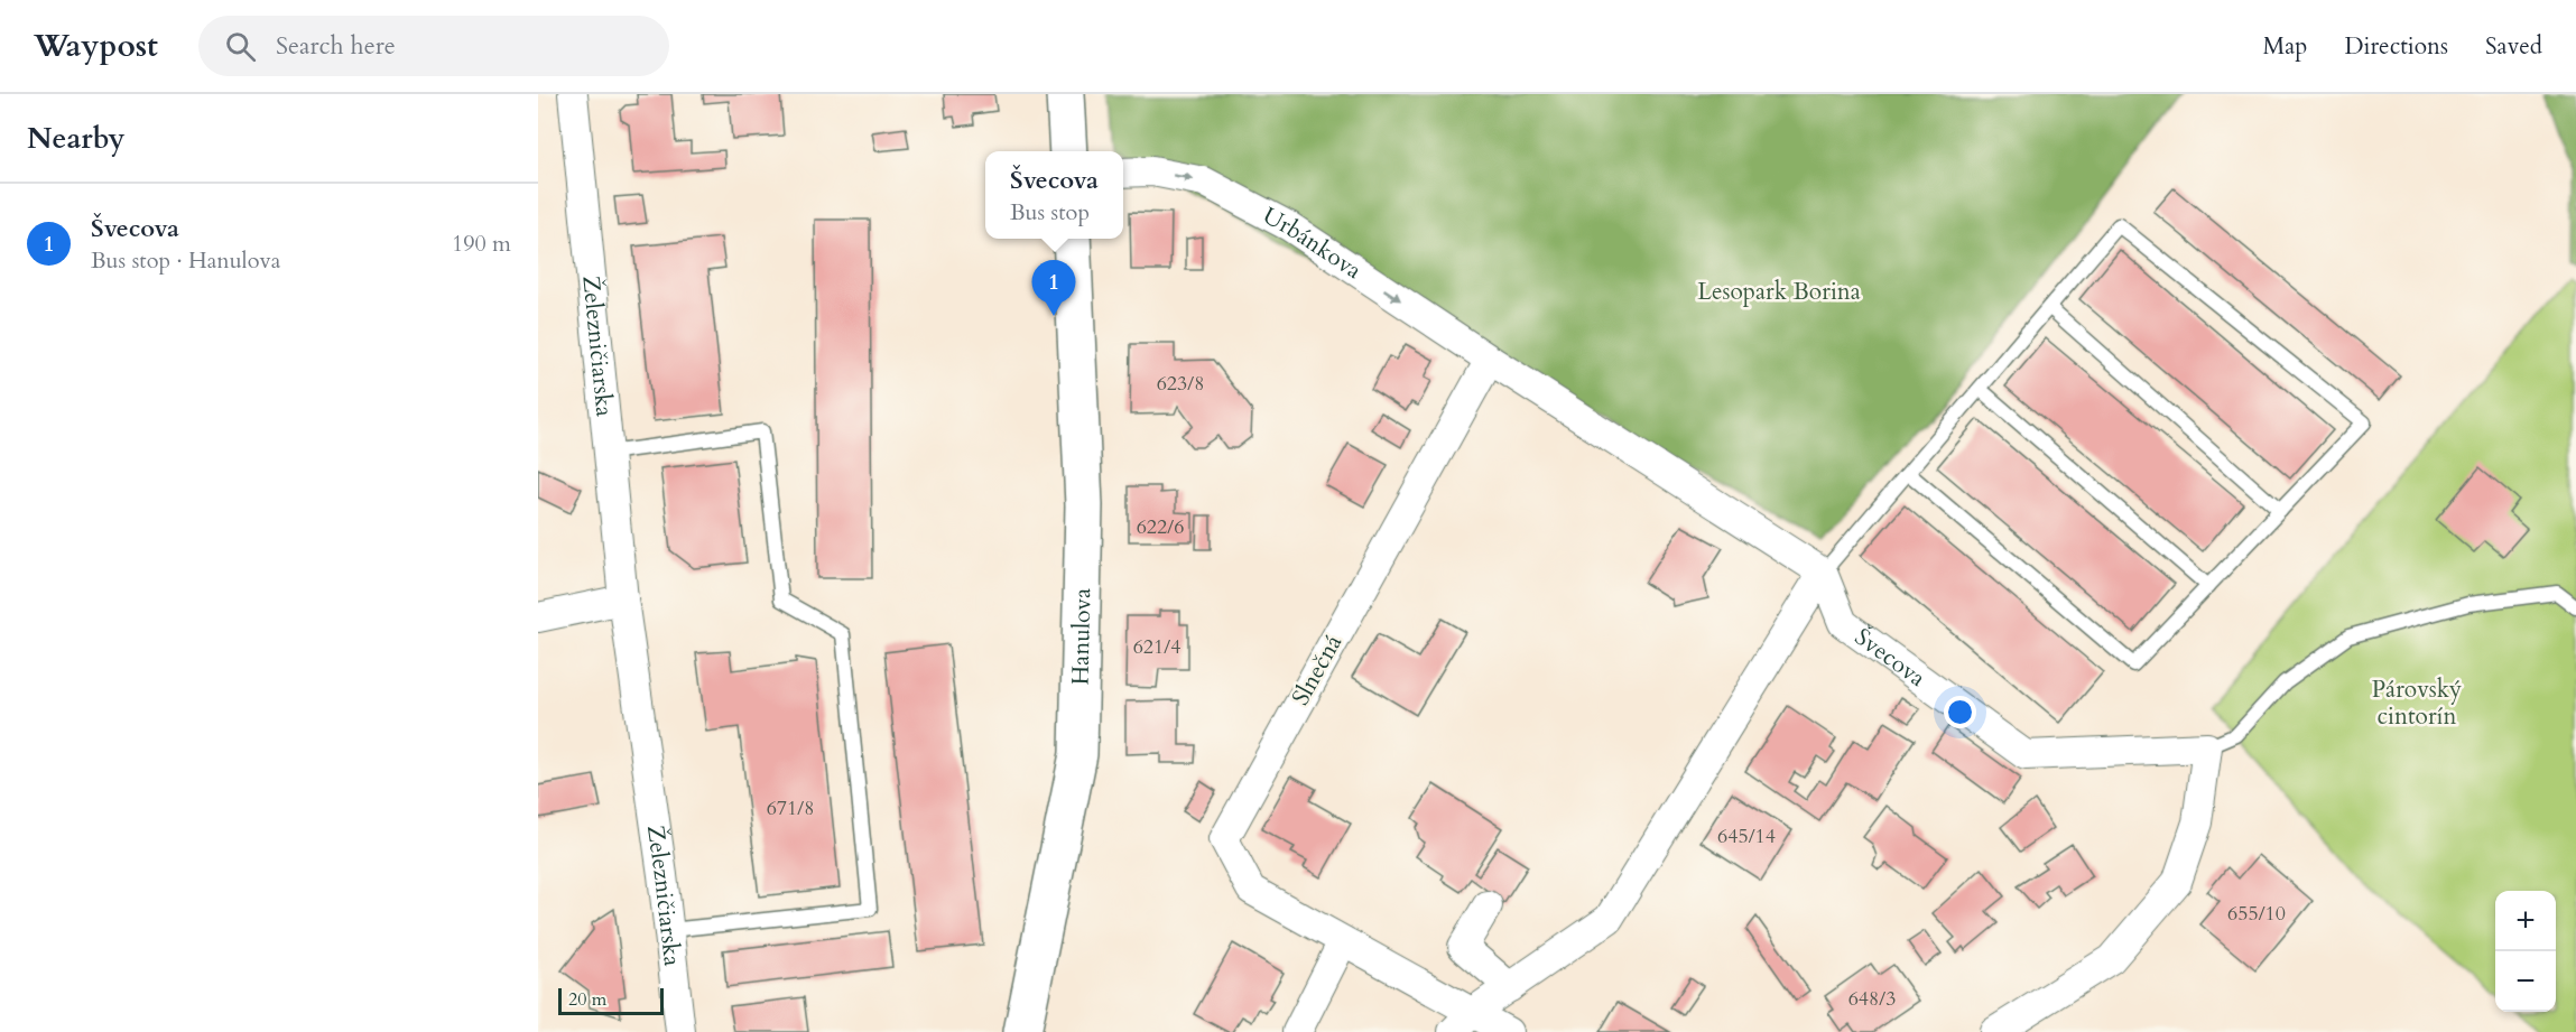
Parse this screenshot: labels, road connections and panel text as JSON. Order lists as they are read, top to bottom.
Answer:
{
  "streets": {
    "street": [
      "Urbánkova",
      "Železničiarska",
      "Hanulova",
      "Švecova",
      "Slnečná"
    ]
  },
  "crossings": [
    ["Urbánkova", "Slnečná"]
  ],
  "one_way": ["Urbánkova"],
  "parks": ["Lesopark Borina", "Párovský cintorín"],
  "house_numbers": [
    "623/8",
    "622/6",
    "621/4",
    "671/8",
    "645/14",
    "655/10",
    "648/3"
  ],
  "scale_bar": "20 m",
  "page": {
    "header": "Waypost",
    "search": "Search here",
    "nav": ["Map", "Directions", "Saved"],
    "heading": "Nearby",
    "popup": ["Švecova", "Bus stop"],
    "list": [
      {
        "mark": "1",
        "name": "Švecova",
        "note": "Bus stop · Hanulova",
        "value": "190 m"
      }
    ],
    "pins": "1",
    "map_buttons": ["+", "−"],
    "scale": "20 m"
  }
}
